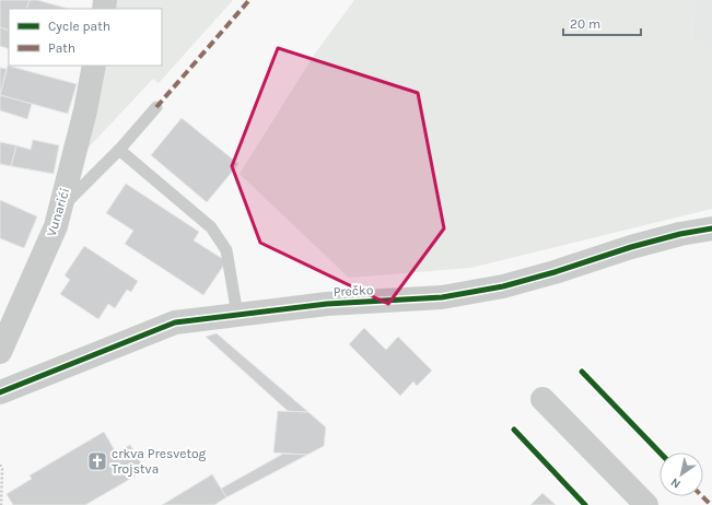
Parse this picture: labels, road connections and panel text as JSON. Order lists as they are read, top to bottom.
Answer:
{
  "streets": {
    "street": ["Vunarići", "Prečko"]
  },
  "places": {
    "church": ["crkva Presvetog Trojstva"]
  },
  "legend": ["Cycle path", "Path"],
  "scale_bar": "20 m",
  "north": "bottom left"
}
